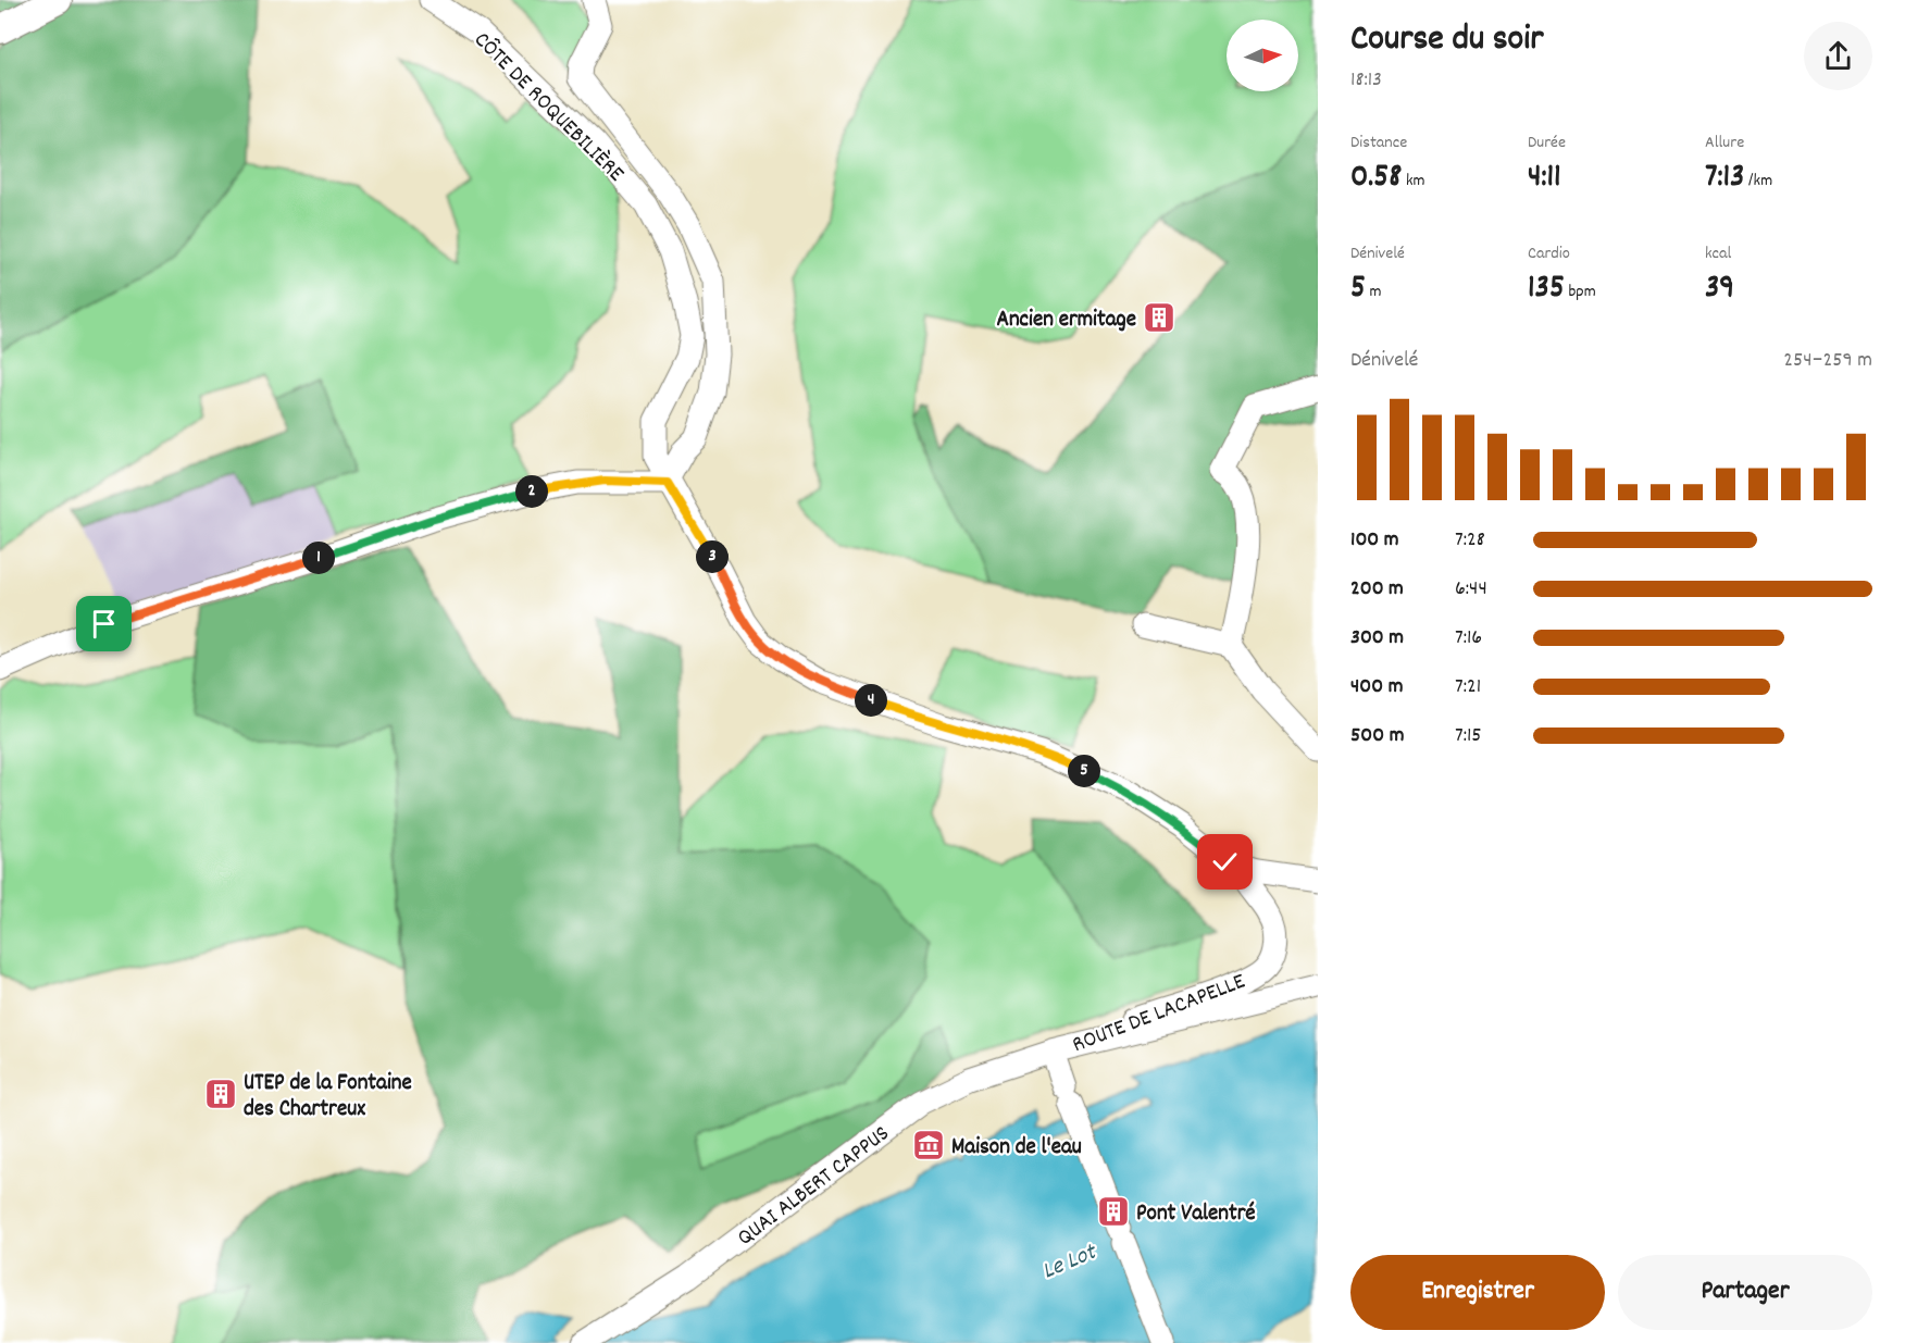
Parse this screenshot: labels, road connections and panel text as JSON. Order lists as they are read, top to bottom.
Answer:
{
  "streets": {
    "street": ["CÔTE DE ROQUEBILIÈRE", "ROUTE DE LACAPELLE", "QUAI ALBERT CAPPUS"]
  },
  "crossings": [
    ["CÔTE DE ROQUEBILIÈRE", "ROUTE DE LACAPELLE"],
    ["ROUTE DE LACAPELLE", "QUAI ALBERT CAPPUS"]
  ],
  "water": ["Le Lot"],
  "places": {
    "building": ["Ancien ermitage", "UTEP de la Fontaine des Chartreux", "Pont Valentré"],
    "museum": ["Maison de l'eau"]
  },
  "north": "right",
  "page": {
    "heading": ["Course du soir", "18:13"],
    "stats": [
      ["Distance", "0.58 km"],
      ["Durée", "4:11"],
      ["Allure", "7:13 /km"],
      ["Dénivelé", "5 m"],
      ["Cardio", "135 bpm"],
      ["kcal", "39"]
    ],
    "chart": ["Dénivelé", "254–259 m"],
    "pins": [
      "2",
      "3",
      "1",
      "4",
      "5"
    ],
    "list": [
      {
        "name": "100 m",
        "note": "7:28"
      },
      {
        "name": "200 m",
        "note": "6:44"
      },
      {
        "name": "300 m",
        "note": "7:16"
      },
      {
        "name": "400 m",
        "note": "7:21"
      },
      {
        "name": "500 m",
        "note": "7:15"
      }
    ],
    "buttons": ["Enregistrer", "Partager"]
  }
}
